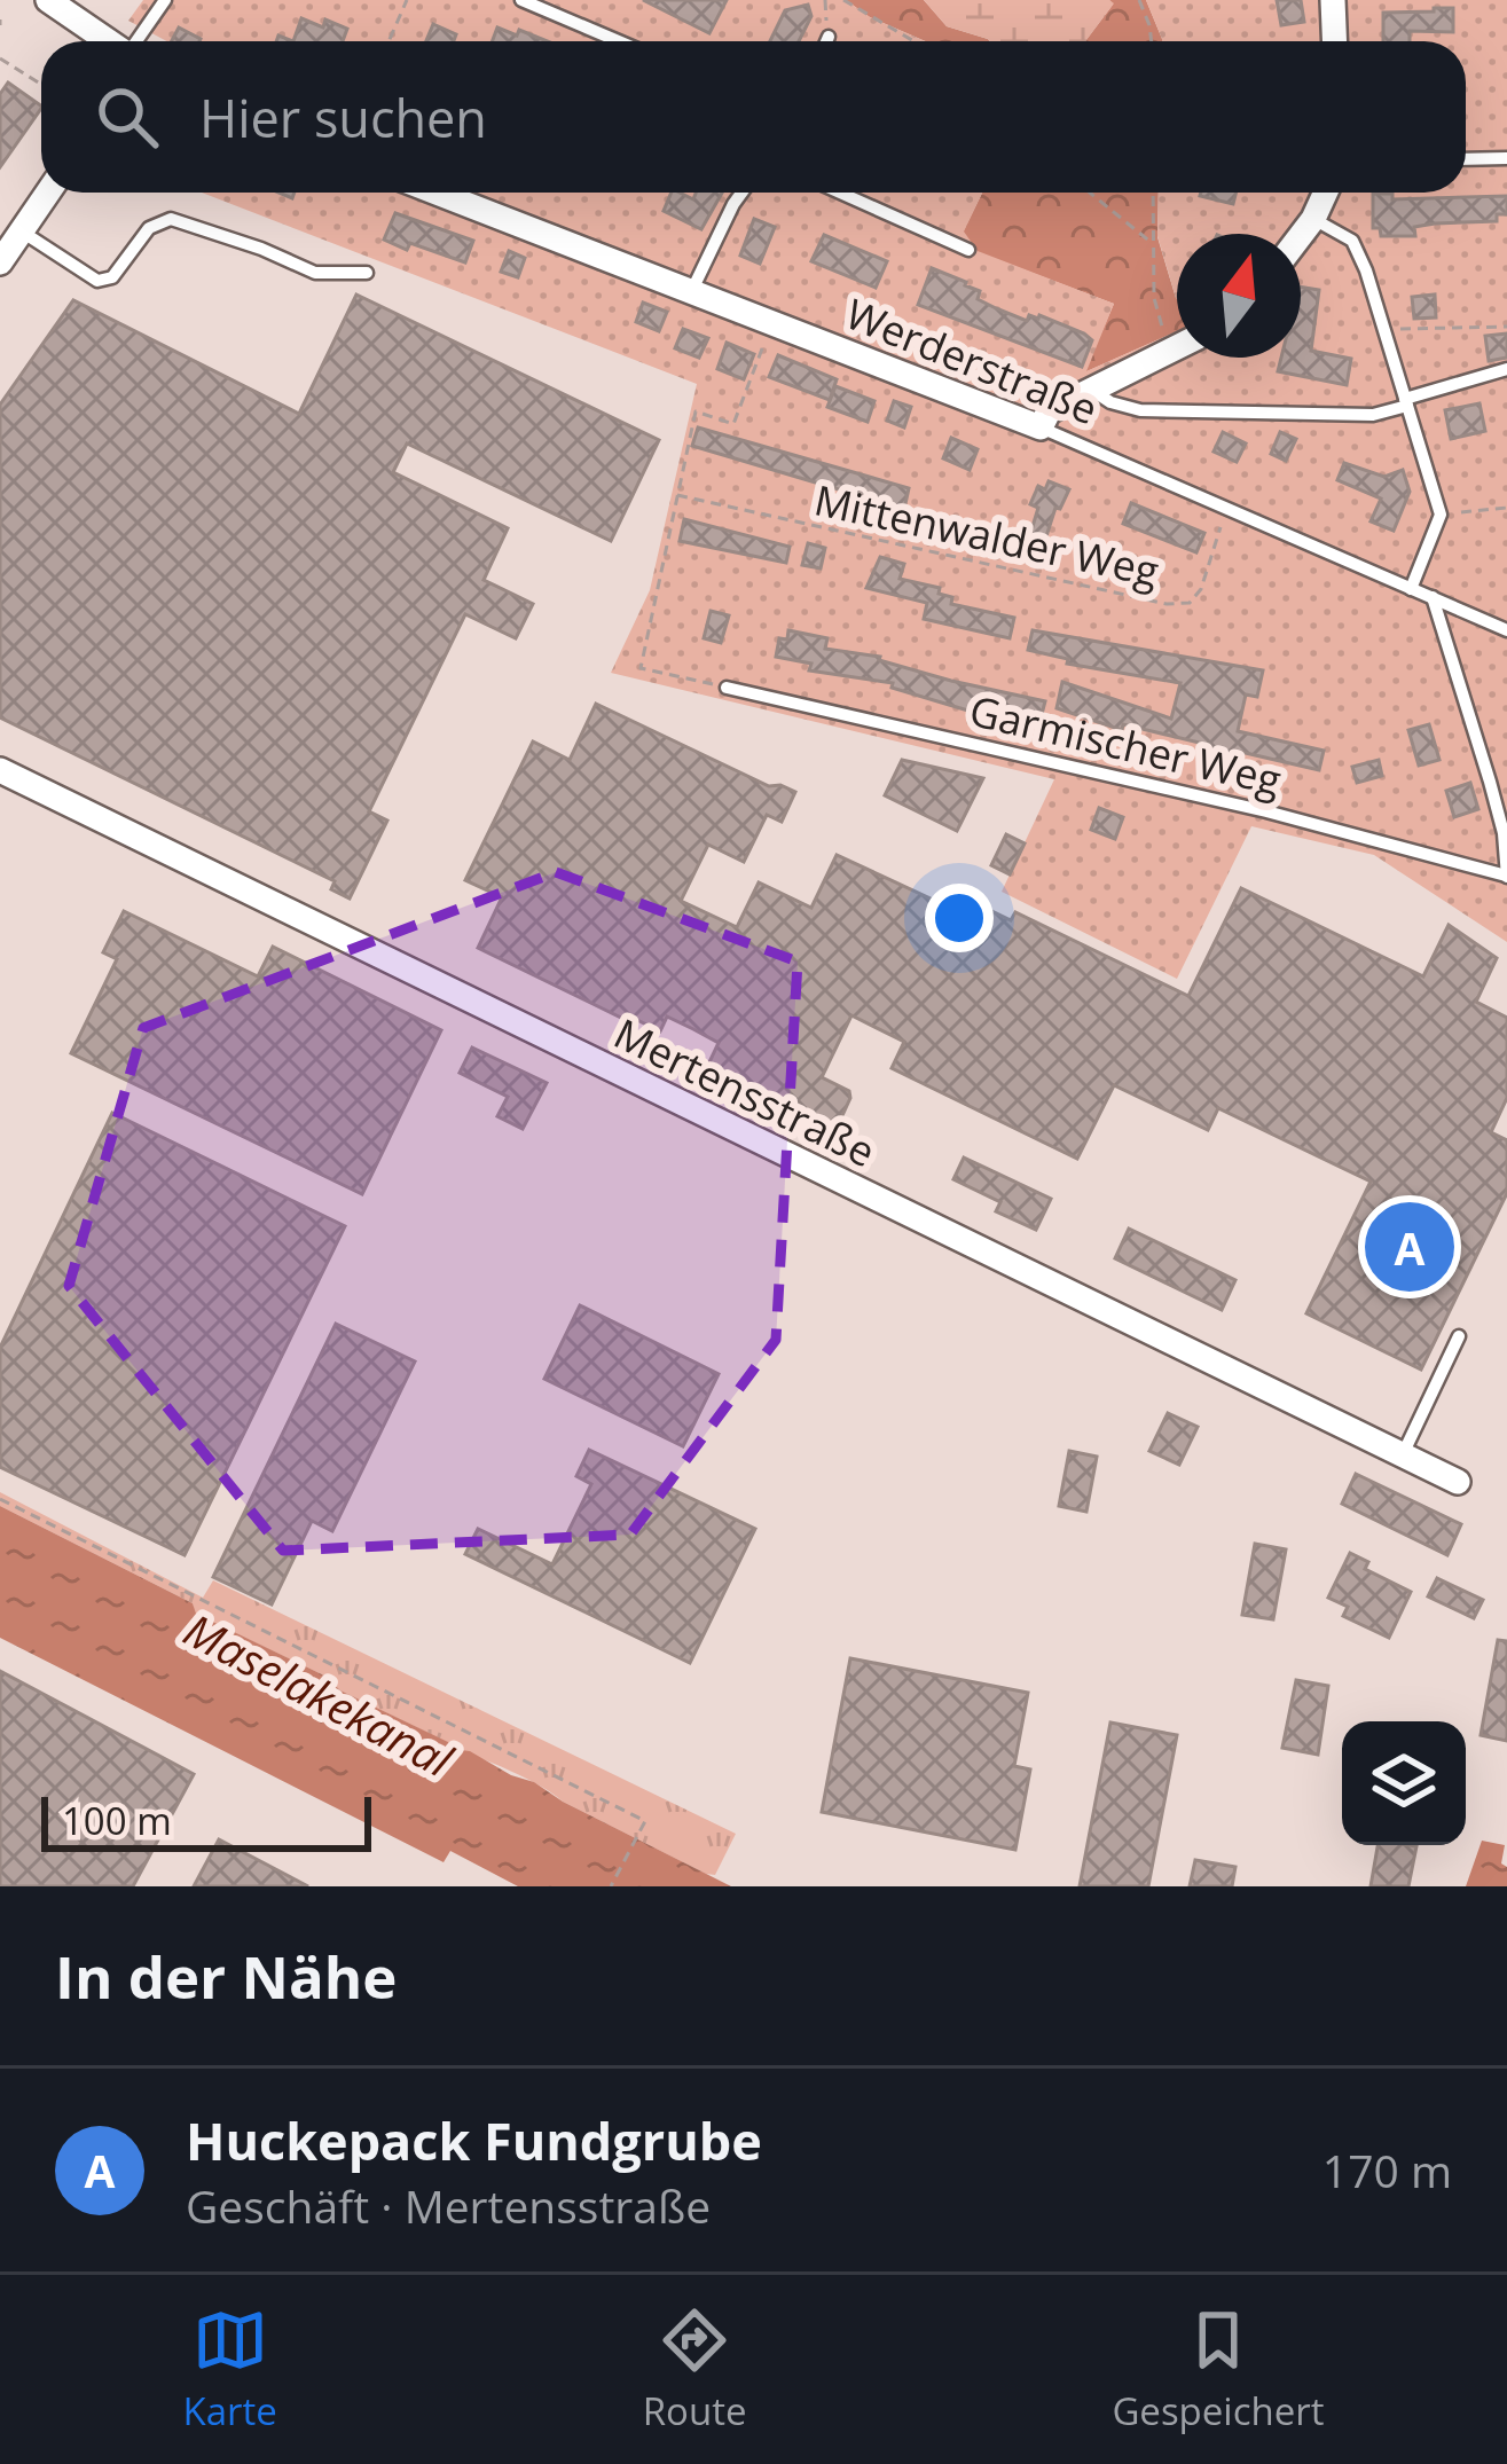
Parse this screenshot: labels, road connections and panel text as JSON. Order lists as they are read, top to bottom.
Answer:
{
  "streets": {
    "street": ["Werderstraße", "Mertensstraße"],
    "lane": ["Garmischer Weg"],
    "path": ["Mittenwalder Weg"]
  },
  "crossings": [
    ["Werderstraße", "Mittenwalder Weg"],
    ["Werderstraße", "Garmischer Weg"]
  ],
  "water": ["Maselakekanal"],
  "scale_bar": "100 m",
  "north": "top",
  "page": {
    "search": "Hier suchen",
    "pins": "A",
    "scale": "100 m",
    "heading": "In der Nähe",
    "list": [
      {
        "mark": "A",
        "name": "Huckepack Fundgrube",
        "note": "Geschäft · Mertensstraße",
        "value": "170 m"
      }
    ],
    "nav": ["Karte", "Route", "Gespeichert"]
  }
}
